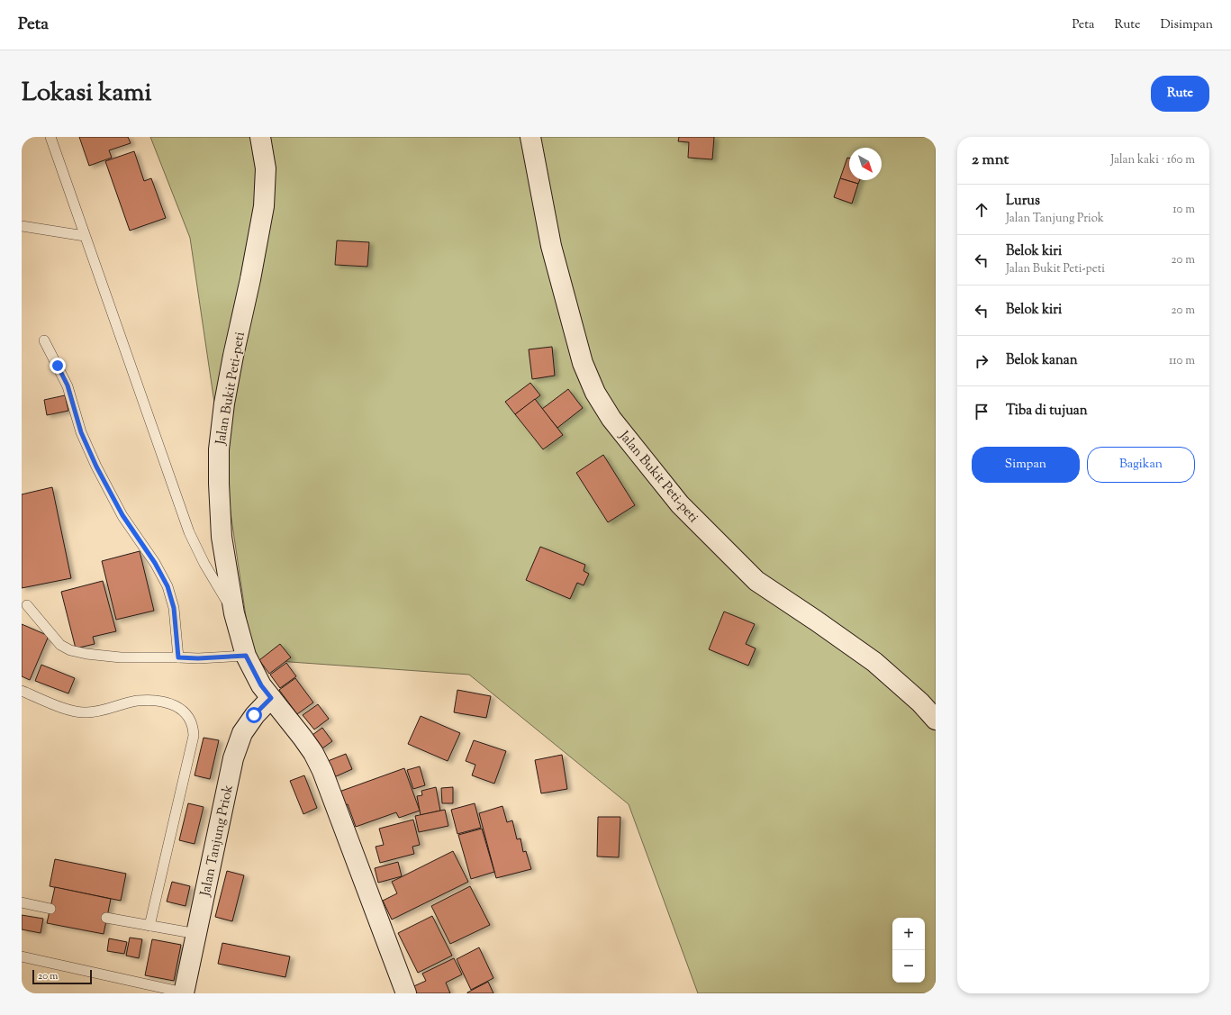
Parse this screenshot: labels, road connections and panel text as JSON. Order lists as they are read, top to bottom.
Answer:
{
  "streets": {
    "street": ["Jalan Bukit Peti-peti", "Jalan Tanjung Priok"]
  },
  "crossings": [
    ["Jalan Bukit Peti-peti", "Jalan Tanjung Priok"]
  ],
  "scale_bar": "20 m",
  "north": "bottom right",
  "page": {
    "header": "Peta",
    "nav": ["Peta", "Rute", "Disimpan"],
    "title": "Lokasi kami",
    "buttons": [
      "Rute",
      ["Simpan", "Bagikan"]
    ],
    "heading": ["2 mnt", "Jalan kaki · 160 m"],
    "list": [
      ["Lurus", "Jalan Tanjung Priok", "10 m"],
      ["Belok kiri", "Jalan Bukit Peti-peti", "20 m"],
      ["Belok kiri", "20 m"],
      ["Belok kanan", "110 m"],
      "Tiba di tujuan"
    ],
    "map_buttons": ["+", "−"],
    "scale": "20 m"
  }
}
